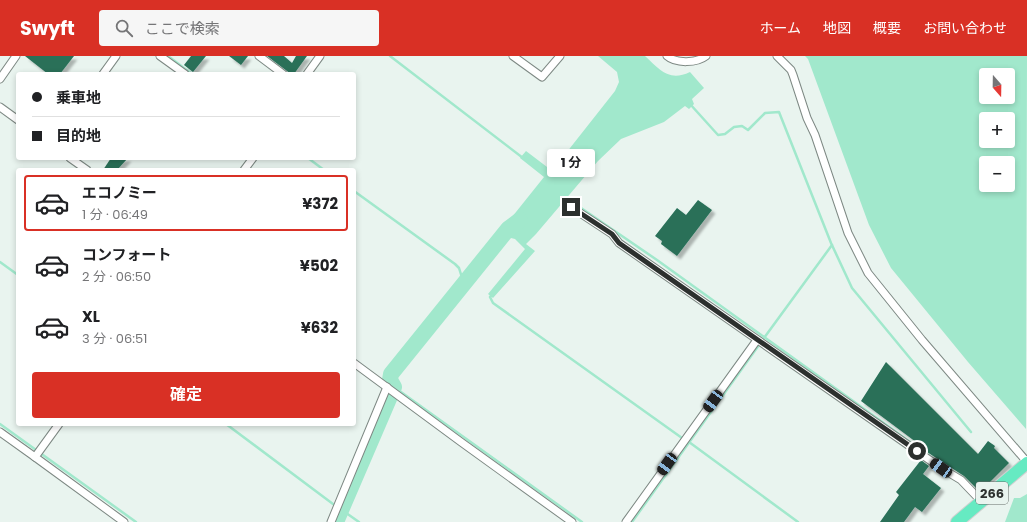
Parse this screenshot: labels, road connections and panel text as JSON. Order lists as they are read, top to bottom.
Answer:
{
  "streets": {
    "highway": ["266"]
  },
  "north": "bottom",
  "page": {
    "header": "Swyft",
    "search": "ここで検索",
    "nav": [
      "ホーム",
      "地図",
      "概要",
      "お問い合わせ"
    ],
    "map_buttons": ["+", "−"],
    "banner": ["乗車地", "目的地"],
    "bubble": "1 分",
    "list": [
      {
        "name": "エコノミー",
        "note": "1 分 · 06:49",
        "value": "¥372"
      },
      {
        "name": "コンフォート",
        "note": "2 分 · 06:50",
        "value": "¥502"
      },
      {
        "name": "XL",
        "note": "3 分 · 06:51",
        "value": "¥632"
      }
    ],
    "buttons": "確定"
  }
}
